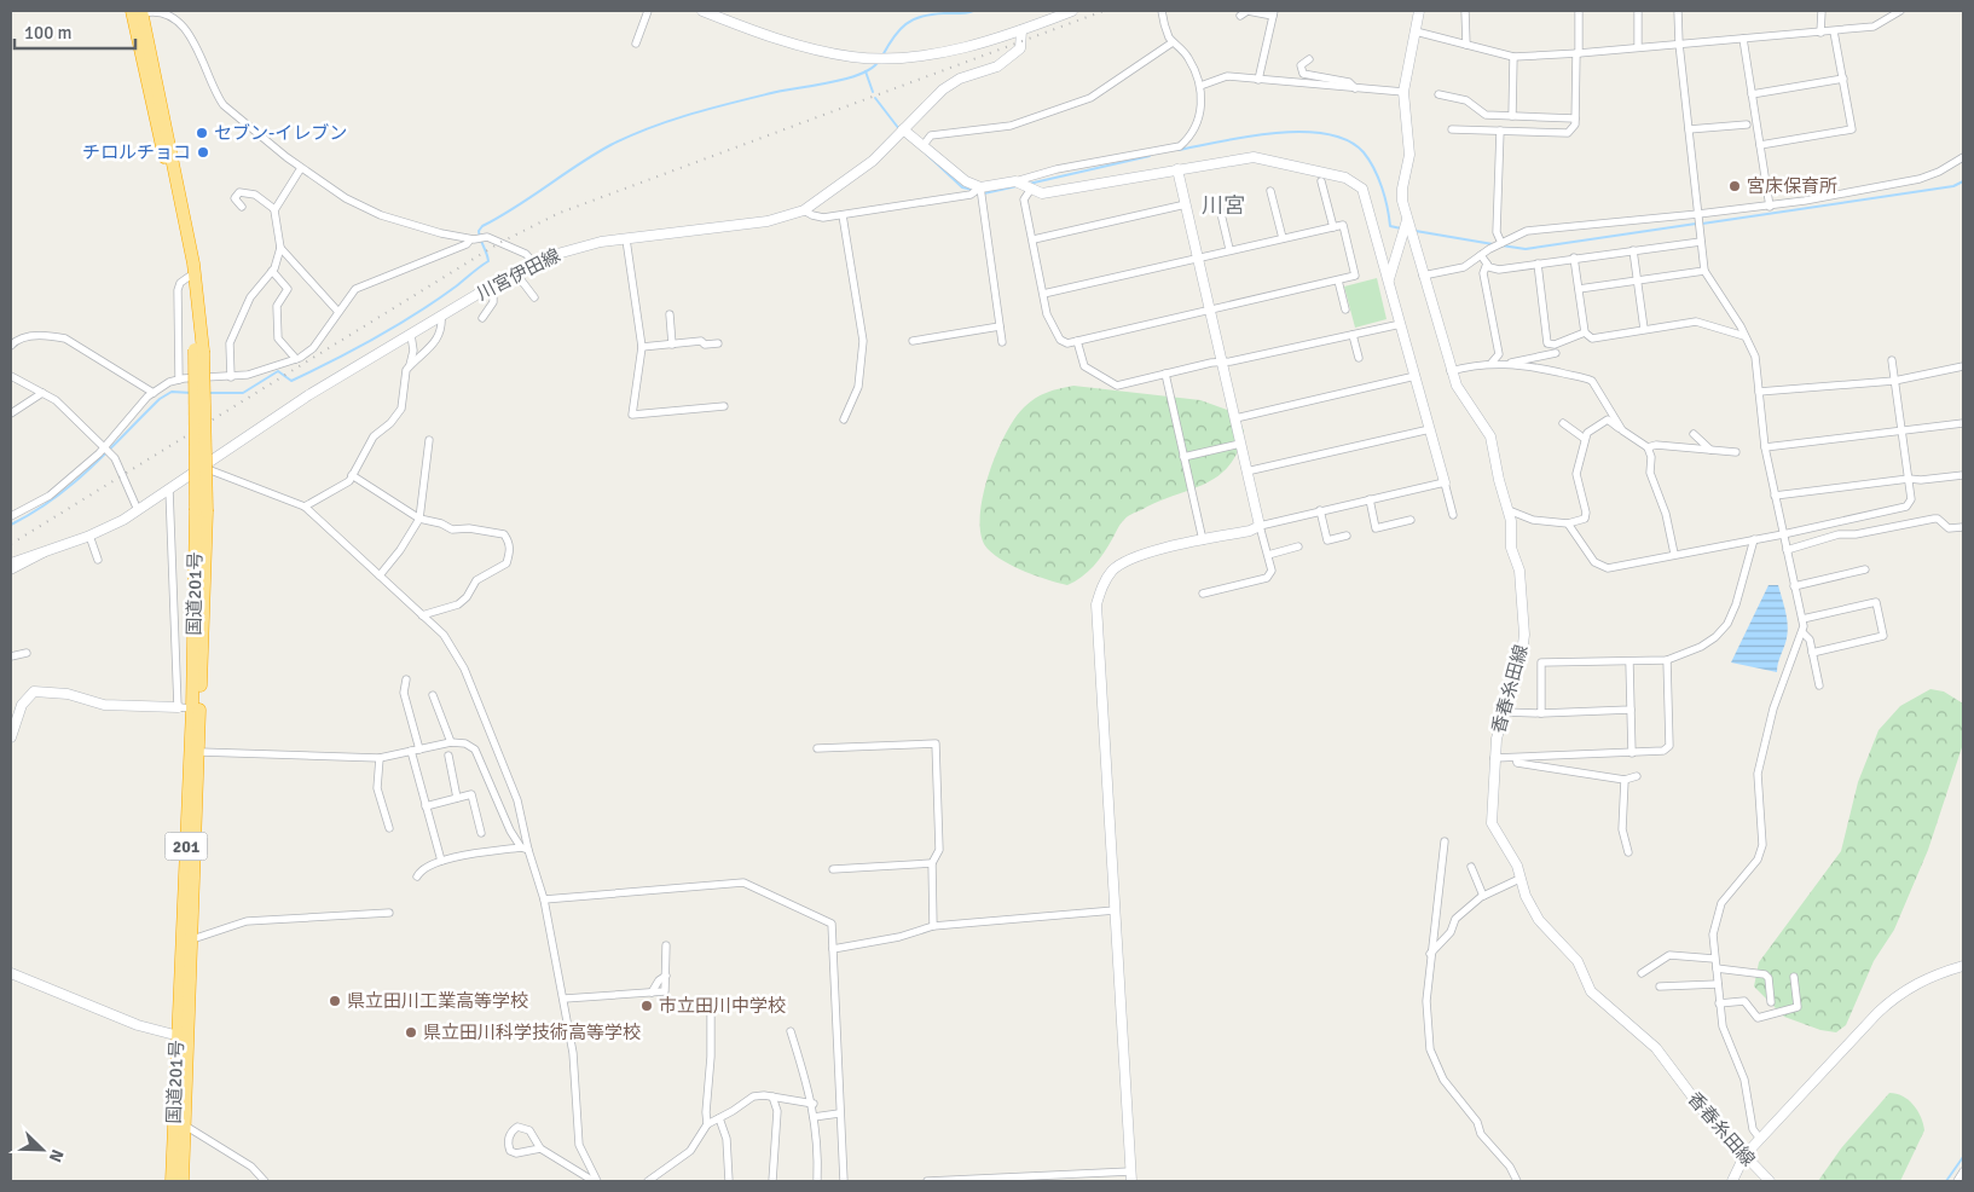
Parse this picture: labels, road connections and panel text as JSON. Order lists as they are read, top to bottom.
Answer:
{
  "streets": {
    "highway": ["国道201号", "201"],
    "main road": ["川宮伊田線", "香春糸田線"]
  },
  "districts": ["川宮"],
  "places": [
    "セブン-イレブン",
    "チロルチョコ",
    "宮床保育所",
    "県立田川工業高等学校",
    "市立田川中学校",
    "県立田川科学技術高等学校"
  ],
  "scale_bar": "100 m",
  "north": "bottom right"
}
